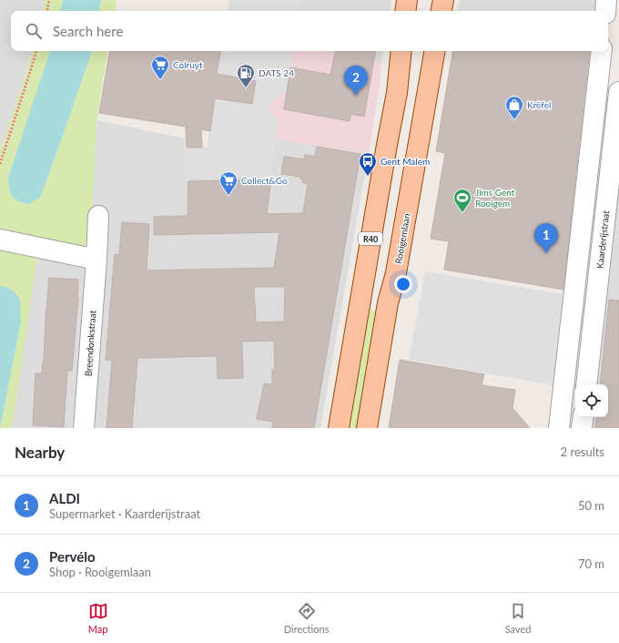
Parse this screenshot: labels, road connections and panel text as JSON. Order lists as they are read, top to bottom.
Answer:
{
  "streets": {
    "main road": ["R40", "Rooigemlaan"],
    "street": ["Kaarderijstraat", "Breendonkstraat"]
  },
  "places": {
    "supermarket": ["Colruyt", "Collect&Go"],
    "fuel station": ["DATS 24"],
    "shop": ["Krëfel"],
    "bus stop": ["Gent Malem"],
    "sports": ["Jims Gent Rooigem"]
  },
  "page": {
    "search": "Search here",
    "pins": ["2", "1"],
    "heading": ["Nearby", "2 results"],
    "list": [
      {
        "mark": "1",
        "name": "ALDI",
        "note": "Supermarket · Kaarderijstraat",
        "value": "50 m"
      },
      {
        "mark": "2",
        "name": "Pervélo",
        "note": "Shop · Rooigemlaan",
        "value": "70 m"
      }
    ],
    "nav": ["Map", "Directions", "Saved"]
  }
}
